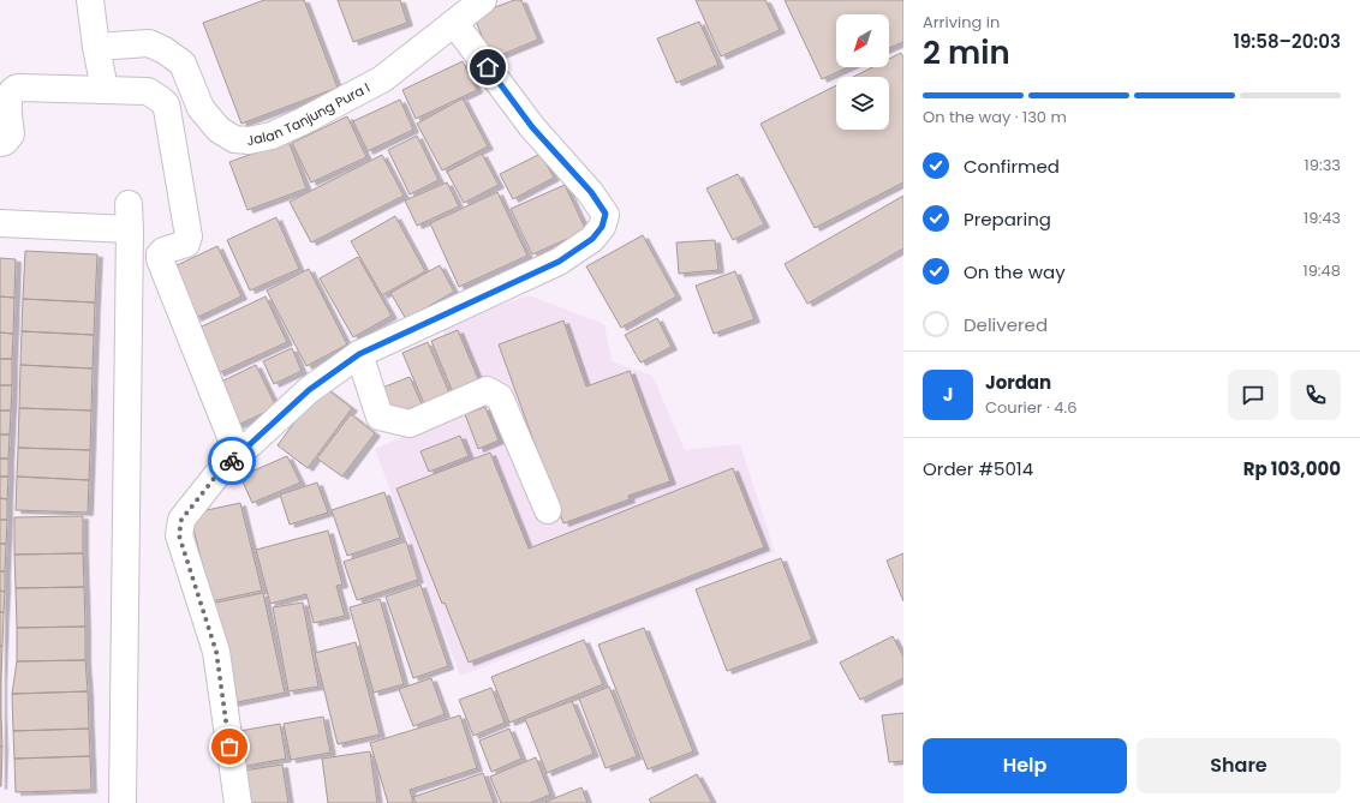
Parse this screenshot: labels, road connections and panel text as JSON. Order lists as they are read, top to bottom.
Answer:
{
  "streets": {
    "street": ["Jalan Tanjung Pura I"]
  },
  "north": "bottom left",
  "page": {
    "heading": ["2 min", "Arriving in", "19:58–20:03"],
    "panel": [
      "Jordan",
      "Courier · 4.6",
      "Order #5014",
      "Rp 103,000"
    ],
    "bar": "On the way · 130 m",
    "list": [
      ["Confirmed", "19:33"],
      ["Preparing", "19:43"],
      ["On the way", "19:48"],
      "Delivered"
    ],
    "round": "J",
    "buttons": ["Help", "Share"]
  }
}
